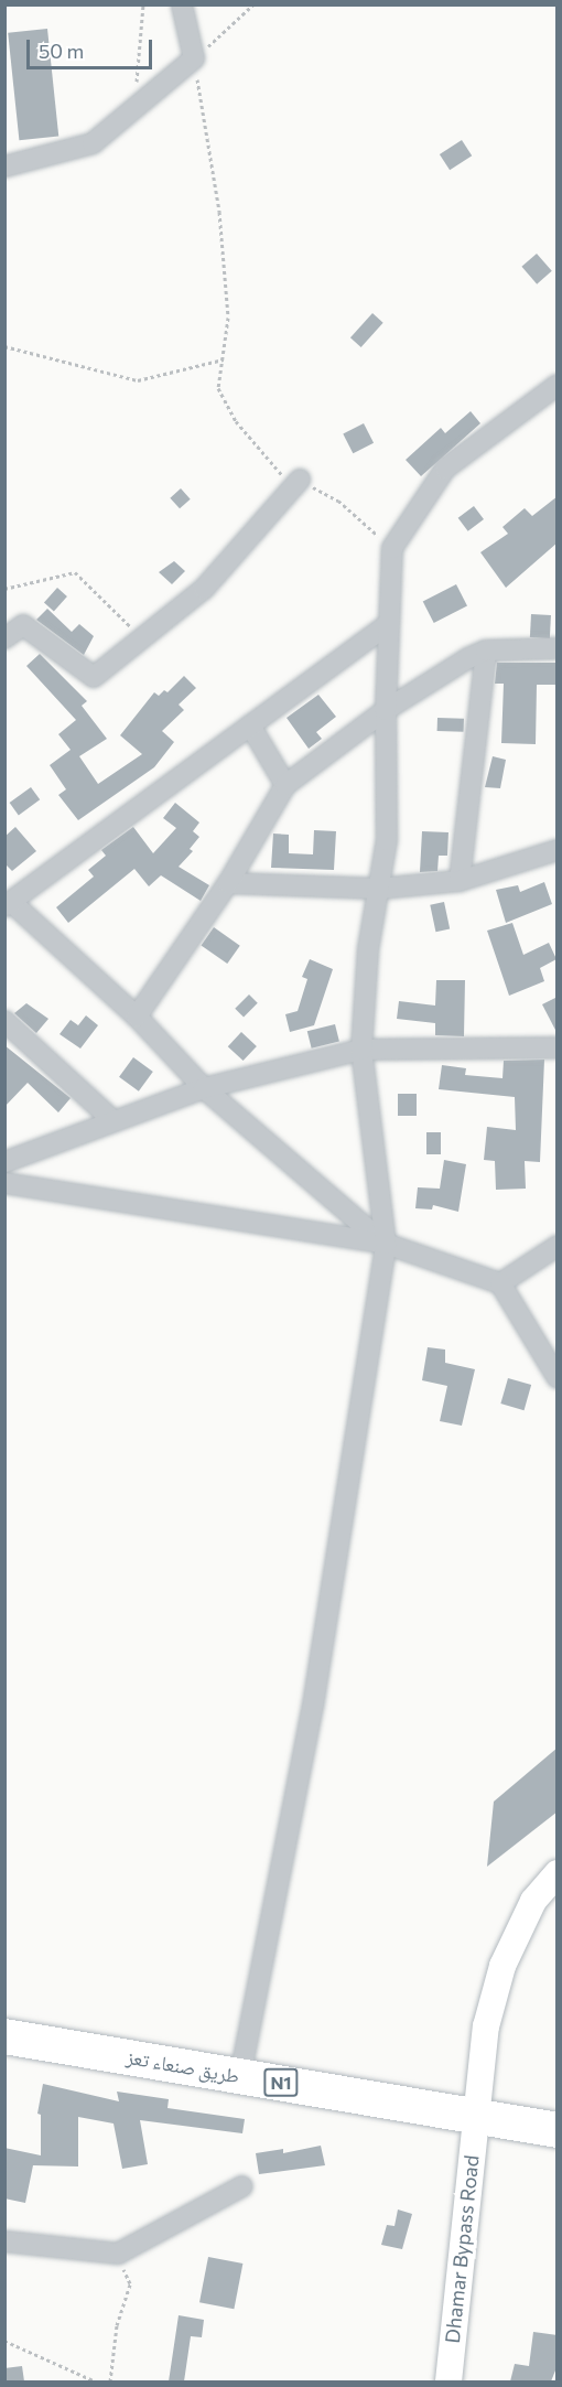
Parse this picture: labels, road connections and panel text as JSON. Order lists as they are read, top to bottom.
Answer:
{
  "streets": {
    "highway": ["طريق صنعاء تعز", "N1"],
    "main road": ["Dhamar Bypass Road"]
  },
  "crossings": [
    ["طريق صنعاء تعز", "Dhamar Bypass Road"]
  ],
  "scale_bar": "50 m"
}
